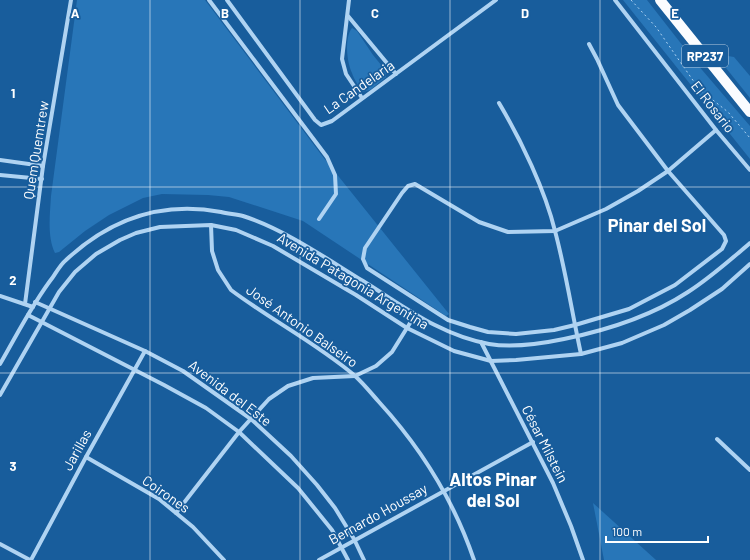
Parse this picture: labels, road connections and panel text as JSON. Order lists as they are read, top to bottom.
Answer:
{
  "streets": {
    "main road": ["RP237"],
    "street": [
      "La Candelaria",
      "El Rosario",
      "Quem Quemtrew",
      "Avenida Patagonia Argentina",
      "José Antonio Balseiro",
      "Avenida del Este",
      "César Milstein",
      "Jarillas",
      "Coirones",
      "Bernardo Houssay"
    ]
  },
  "crossings": [
    ["Avenida Patagonia Argentina", "José Antonio Balseiro"],
    ["Avenida Patagonia Argentina", "Avenida del Este"],
    ["Avenida Patagonia Argentina", "César Milstein"],
    ["José Antonio Balseiro", "Bernardo Houssay"],
    ["Avenida del Este", "Jarillas"],
    ["Avenida del Este", "Bernardo Houssay"],
    ["César Milstein", "Bernardo Houssay"],
    ["Jarillas", "Coirones"]
  ],
  "districts": ["Pinar del Sol", "Altos Pinar del Sol"],
  "scale_bar": "100 m",
  "grid": {
    "columns": [
      "A",
      "B",
      "C",
      "D",
      "E"
    ],
    "rows": ["1", "2", "3"]
  }
}
